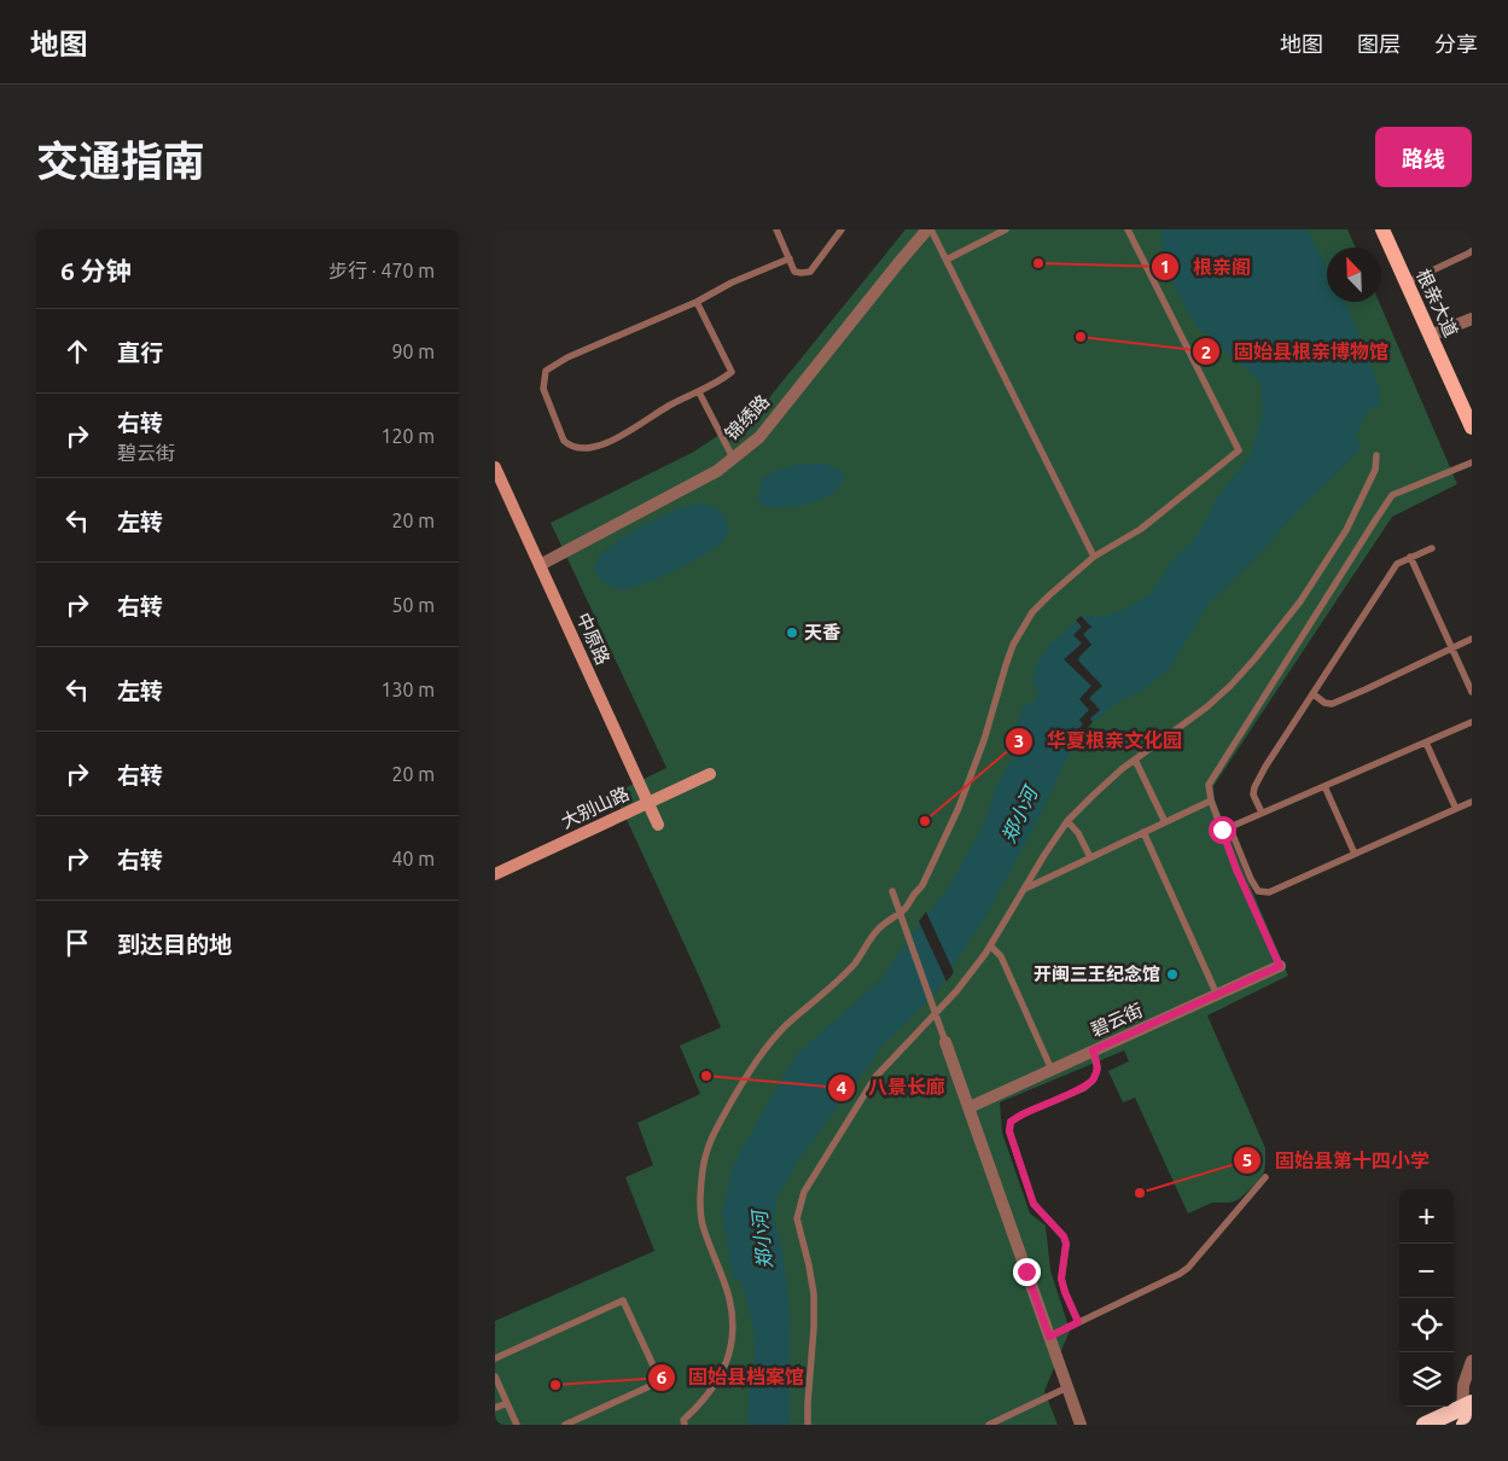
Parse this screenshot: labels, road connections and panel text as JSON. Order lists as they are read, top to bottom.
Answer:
{
  "streets": {
    "main road": ["根亲大道", "中原路", "大别山路"],
    "street": ["锦绣路", "碧云街"]
  },
  "crossings": [
    ["锦绣路", "中原路"],
    ["中原路", "大别山路"]
  ],
  "water": ["郑小河"],
  "places": [
    "根亲阁",
    "固始县根亲博物馆",
    "天香",
    "华夏根亲文化园",
    "开闽三王纪念馆",
    "八景长廊",
    "固始县第十四小学",
    "固始县档案馆"
  ],
  "north": "top left",
  "page": {
    "header": "地图",
    "nav": ["地图", "图层", "分享"],
    "title": "交通指南",
    "buttons": "路线",
    "heading": ["6 分钟", "步行 · 470 m"],
    "list": [
      ["直行", "90 m"],
      ["右转", "碧云街", "120 m"],
      ["左转", "20 m"],
      ["右转", "50 m"],
      ["左转", "130 m"],
      ["右转", "20 m"],
      ["右转", "40 m"],
      "到达目的地"
    ],
    "map_buttons": ["+", "−"]
  }
}
